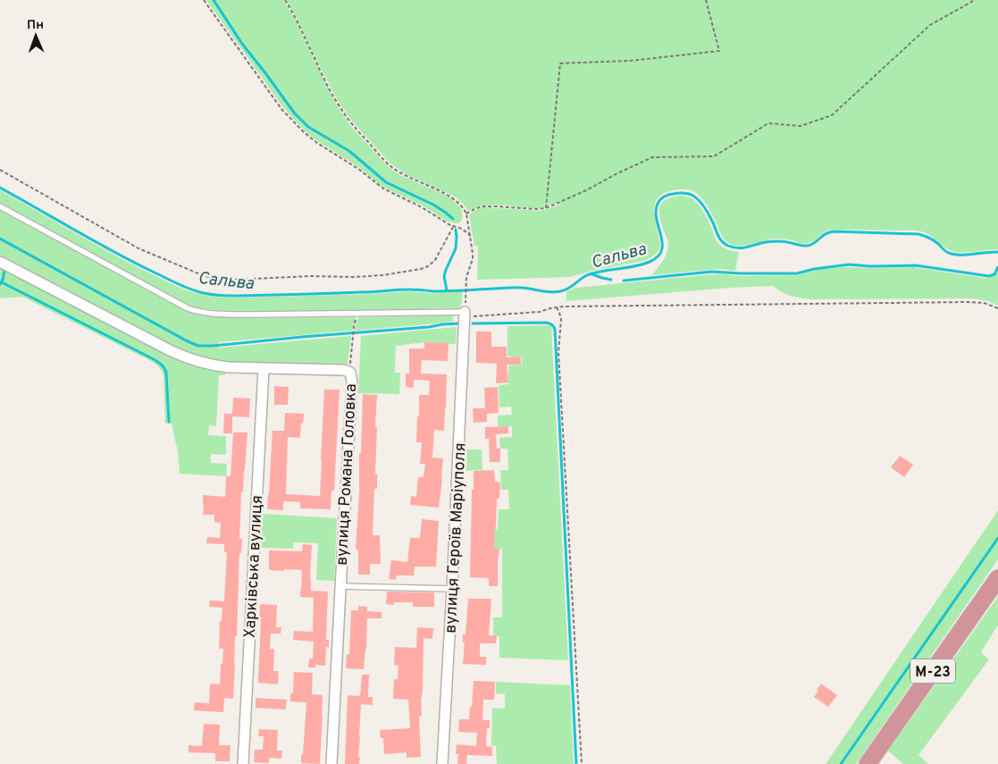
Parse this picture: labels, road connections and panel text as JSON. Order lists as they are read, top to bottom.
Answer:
{
  "streets": {
    "highway": ["М-23"],
    "street": ["вулиця Романа Головка", "вулиця Героїв Маріуполя", "Харківська вулиця"]
  },
  "crossings": [
    ["вулиця Романа Головка", "Харківська вулиця"]
  ],
  "water": ["Сальва"],
  "north": "top"
}
